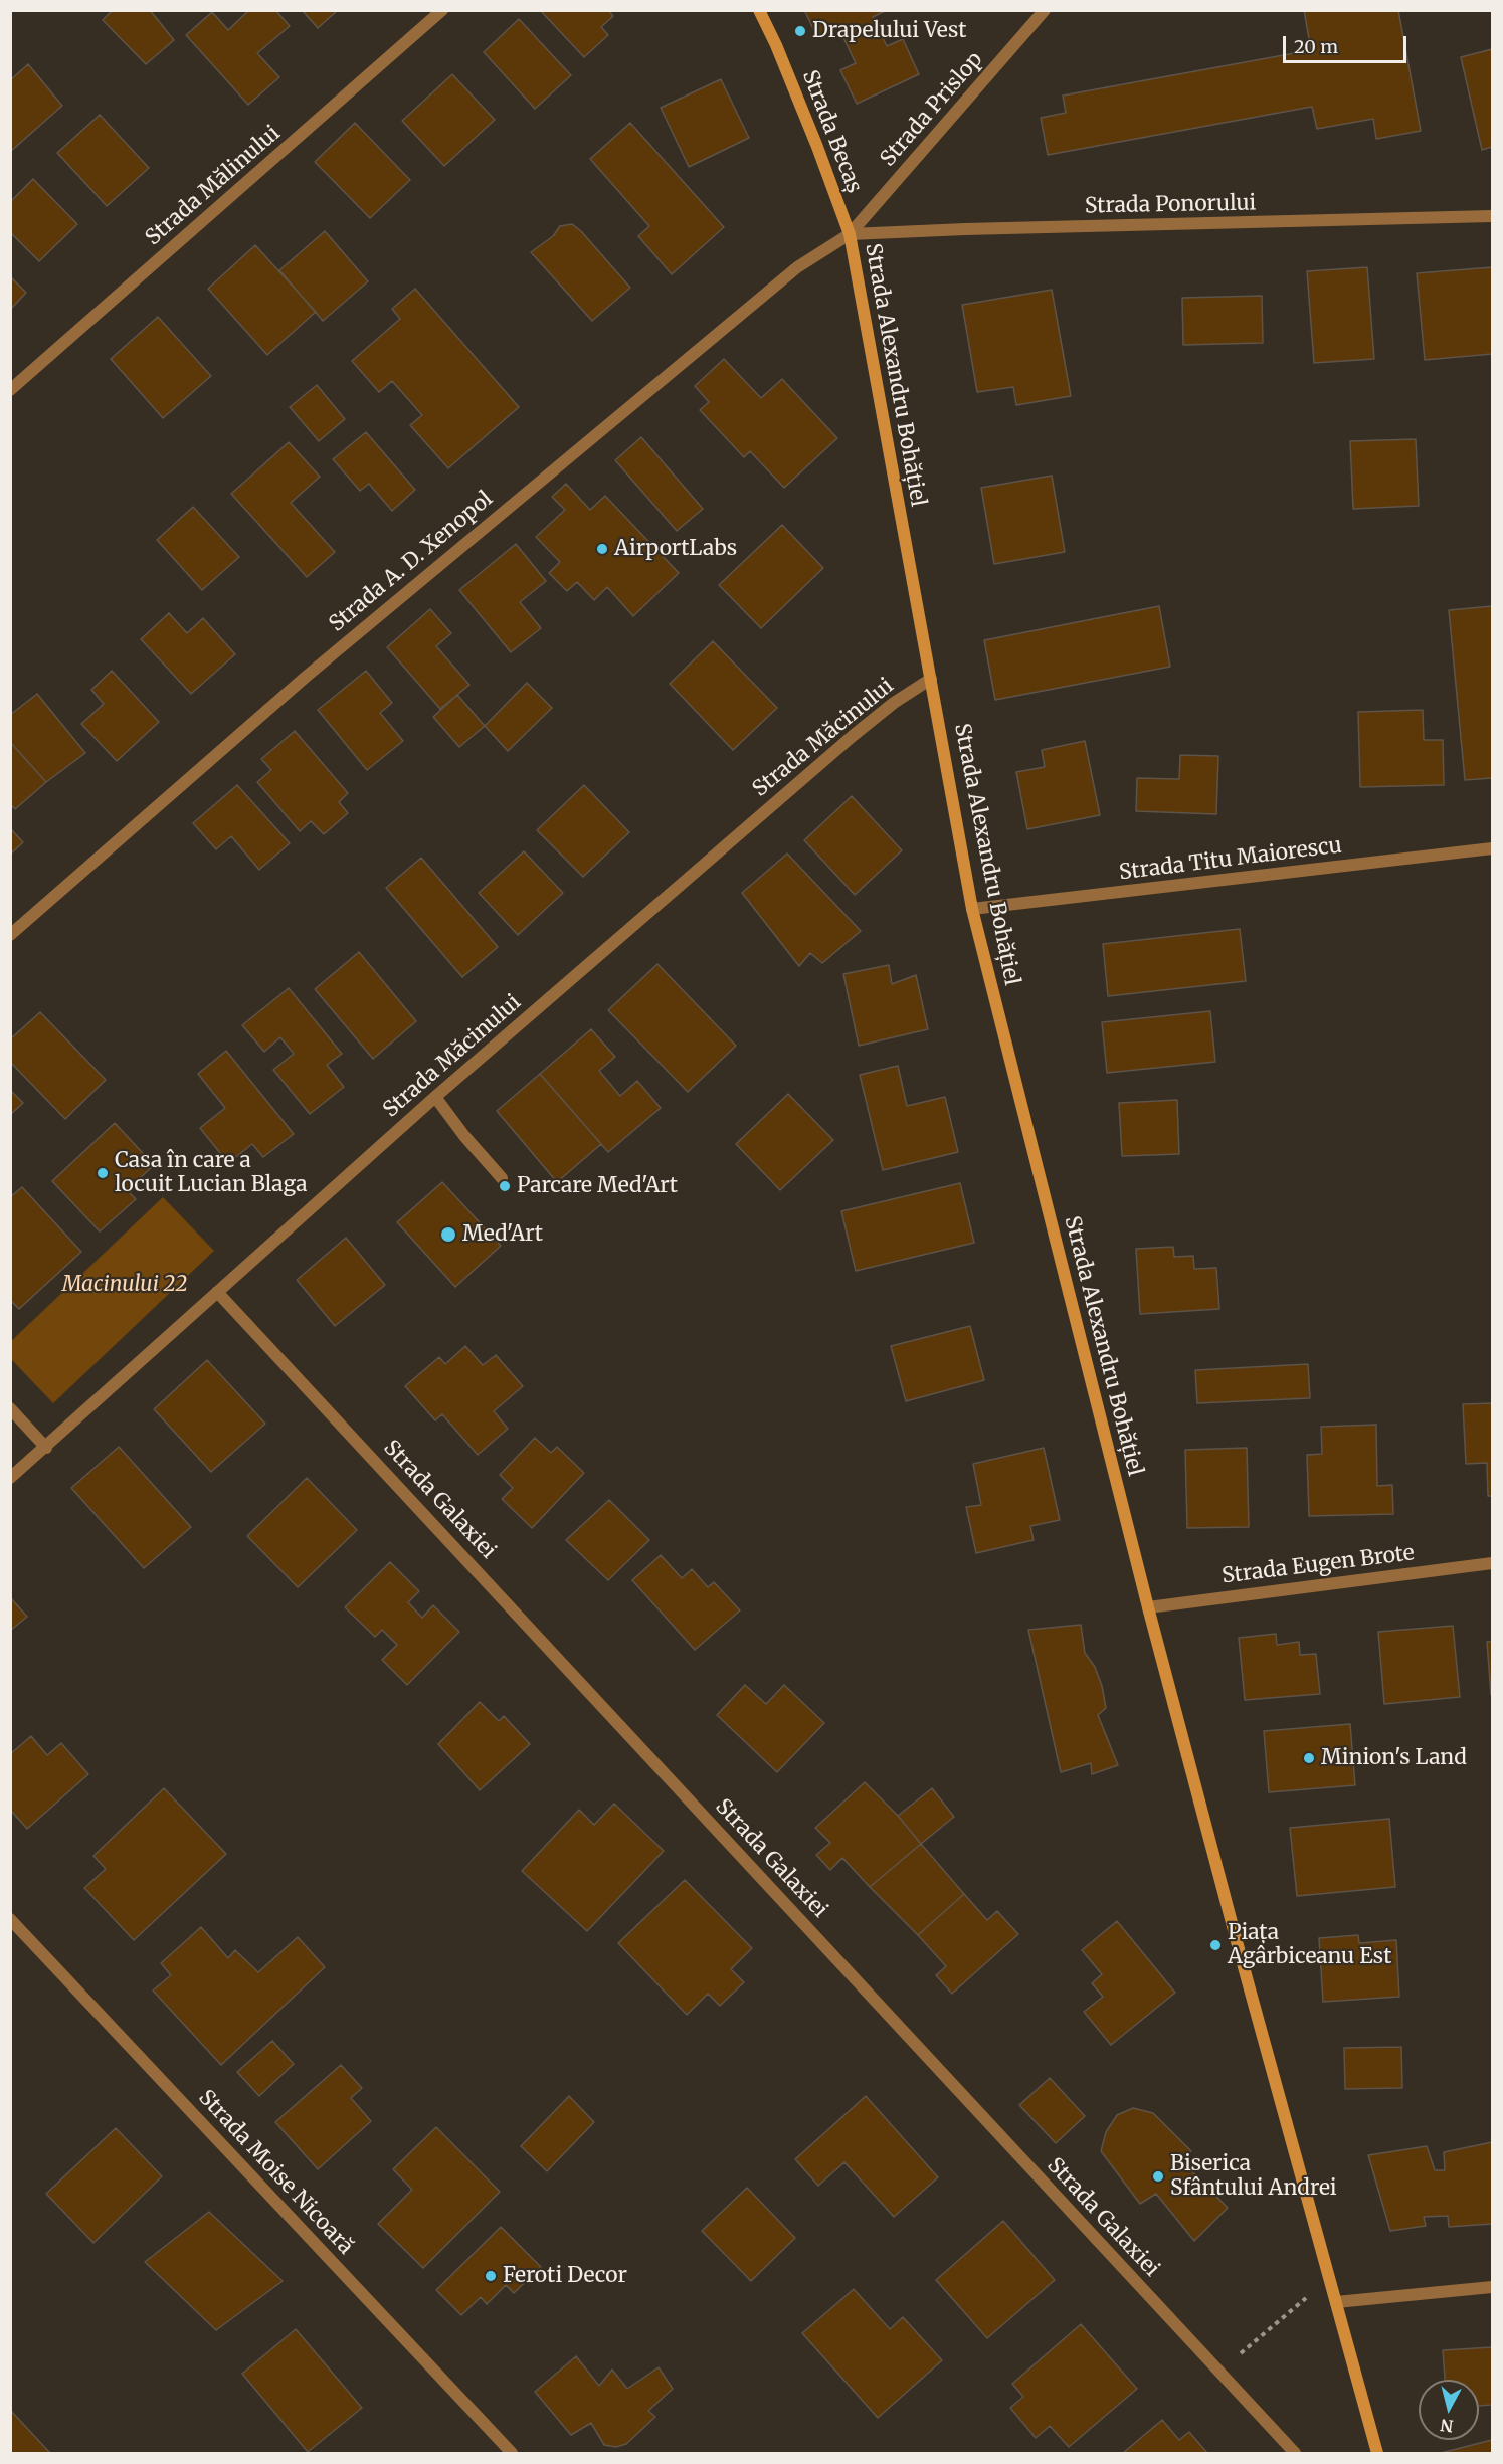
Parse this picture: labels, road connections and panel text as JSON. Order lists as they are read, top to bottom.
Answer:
{
  "streets": {
    "main road": ["Strada Becaș", "Strada Alexandru Bohățiel"],
    "street": [
      "Strada Prislop",
      "Strada Mălinului",
      "Strada Ponorului",
      "Strada A. D. Xenopol",
      "Strada Măcinului",
      "Strada Titu Maiorescu",
      "Strada Galaxiei",
      "Strada Eugen Brote",
      "Strada Moise Nicoară"
    ]
  },
  "crossings": [
    ["Strada Prislop", "Strada Becaș"],
    ["Strada Prislop", "Strada Ponorului"],
    ["Strada Prislop", "Strada Alexandru Bohățiel"],
    ["Strada Prislop", "Strada A. D. Xenopol"],
    ["Strada Becaș", "Strada Ponorului"],
    ["Strada Becaș", "Strada Alexandru Bohățiel"],
    ["Strada Becaș", "Strada A. D. Xenopol"],
    ["Strada Ponorului", "Strada Alexandru Bohățiel"],
    ["Strada Ponorului", "Strada A. D. Xenopol"],
    ["Strada Alexandru Bohățiel", "Strada A. D. Xenopol"],
    ["Strada Alexandru Bohățiel", "Strada Măcinului"],
    ["Strada Alexandru Bohățiel", "Strada Titu Maiorescu"],
    ["Strada Alexandru Bohățiel", "Strada Eugen Brote"],
    ["Strada Măcinului", "Strada Galaxiei"]
  ],
  "parks": ["Macinului 22"],
  "places": [
    "Drapelului Vest",
    "AirportLabs",
    "Casa în care a locuit Lucian Blaga",
    "Parcare Med'Art",
    "Med'Art",
    "Minion's Land",
    "Piața Agârbiceanu Est",
    "Biserica Sfântului Andrei",
    "Feroti Decor"
  ],
  "scale_bar": "20 m",
  "north": "bottom"
}
